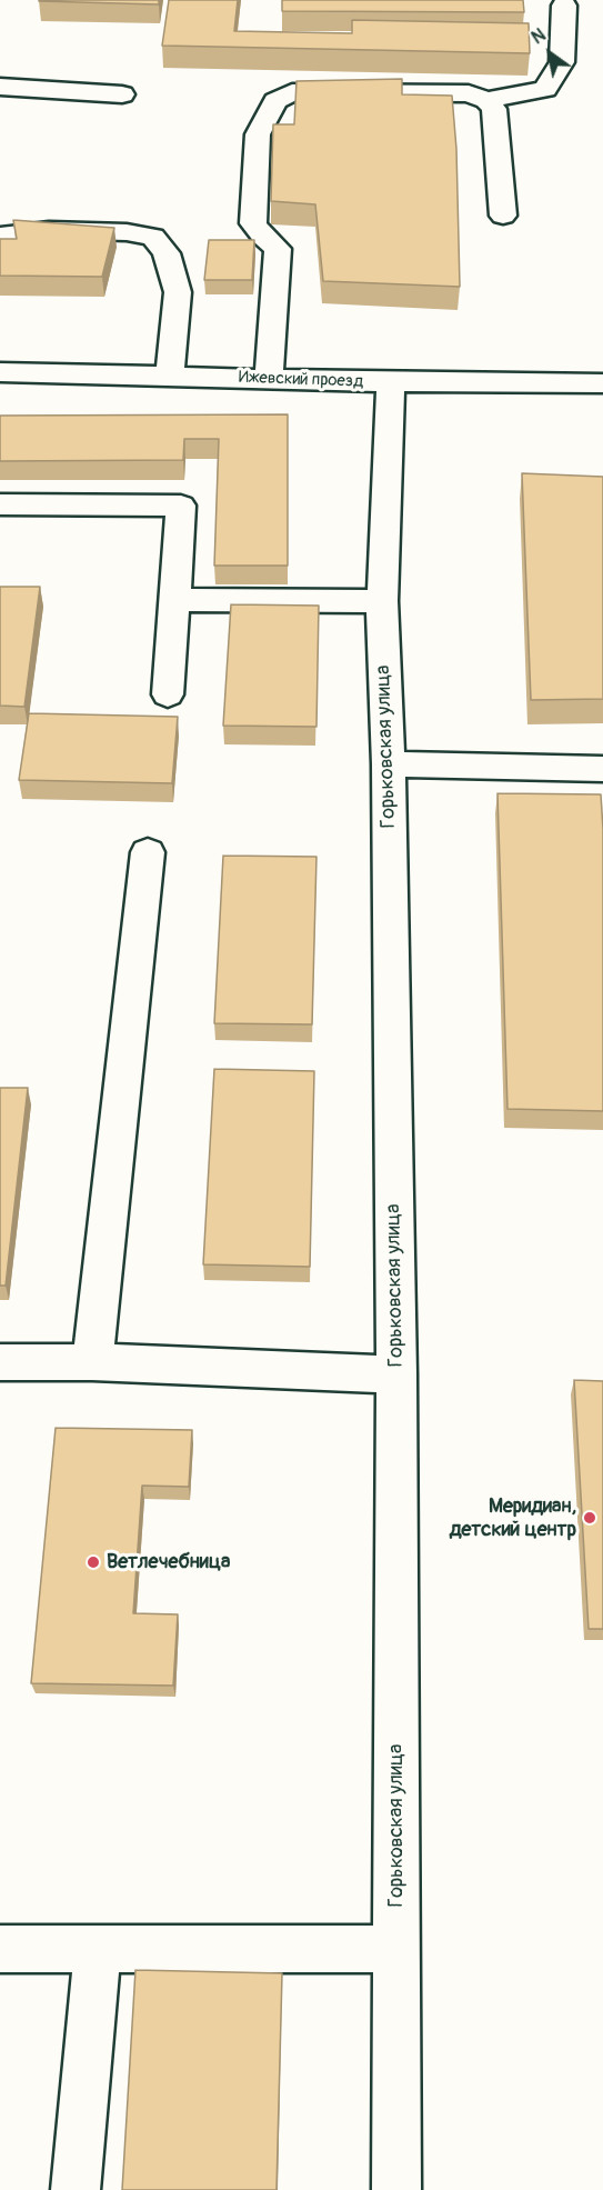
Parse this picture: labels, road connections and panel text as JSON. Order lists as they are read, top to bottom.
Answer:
{
  "streets": {
    "street": ["Ижевский проезд", "Горьковская улица"]
  },
  "crossings": [
    ["Ижевский проезд", "Горьковская улица"]
  ],
  "places": ["Меридиан, детский центр", "Ветлечебница"],
  "north": "top left"
}
